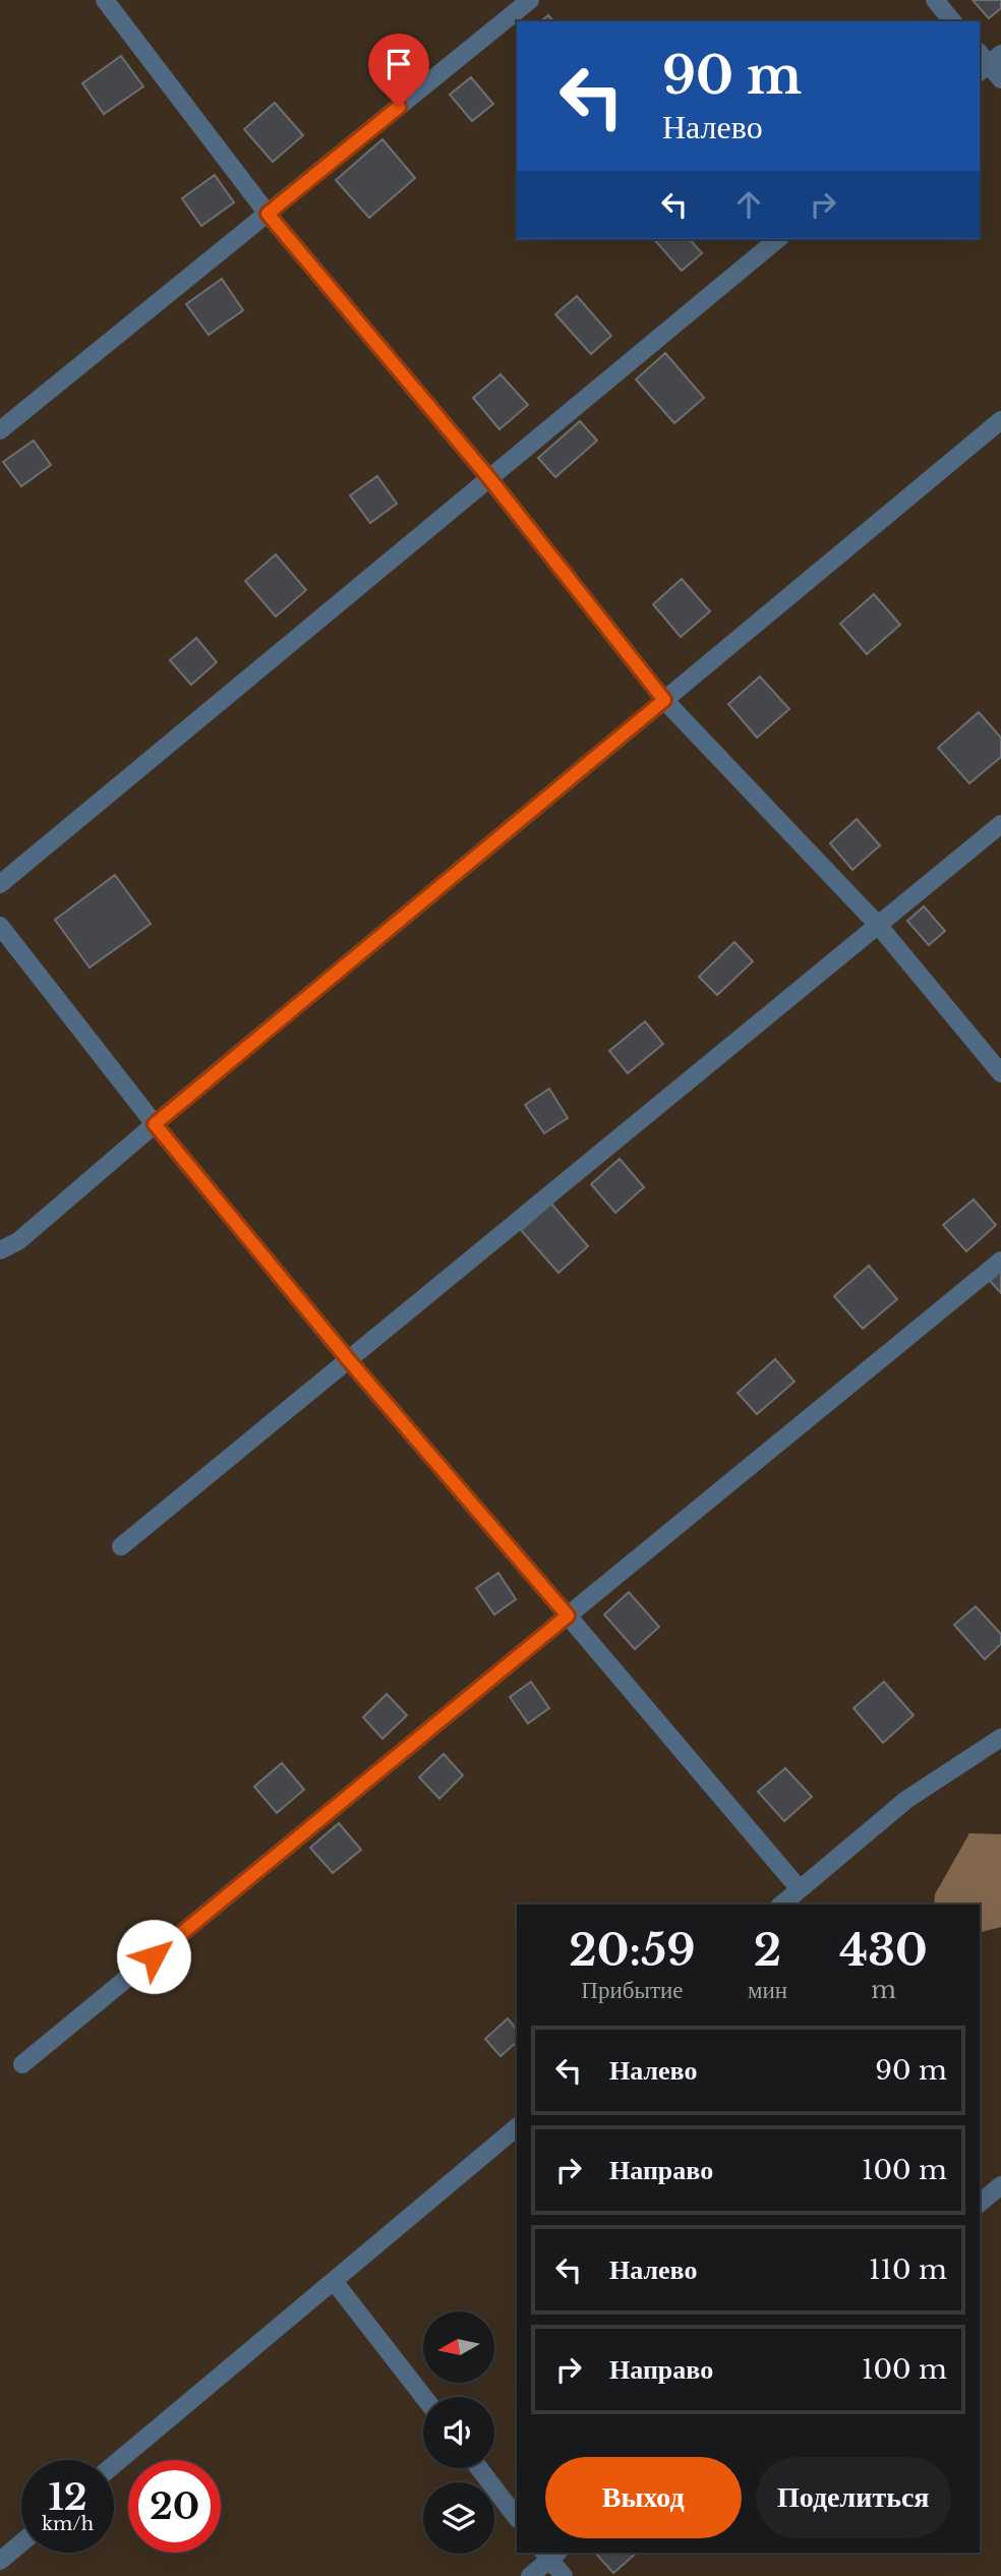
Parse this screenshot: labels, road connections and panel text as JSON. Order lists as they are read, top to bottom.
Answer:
{
  "north": "left",
  "page": {
    "turn": ["90 m", "Налево"],
    "eta": [
      "20:59",
      "Прибытие",
      "2",
      "мин",
      "430",
      "m"
    ],
    "list": [
      {
        "name": "Налево",
        "value": "90 m"
      },
      {
        "name": "Направо",
        "value": "100 m"
      },
      {
        "name": "Налево",
        "value": "110 m"
      },
      {
        "name": "Направо",
        "value": "100 m"
      }
    ],
    "buttons": ["Выход", "Поделиться"],
    "speed": "12 km/h",
    "limit": "20"
  }
}
